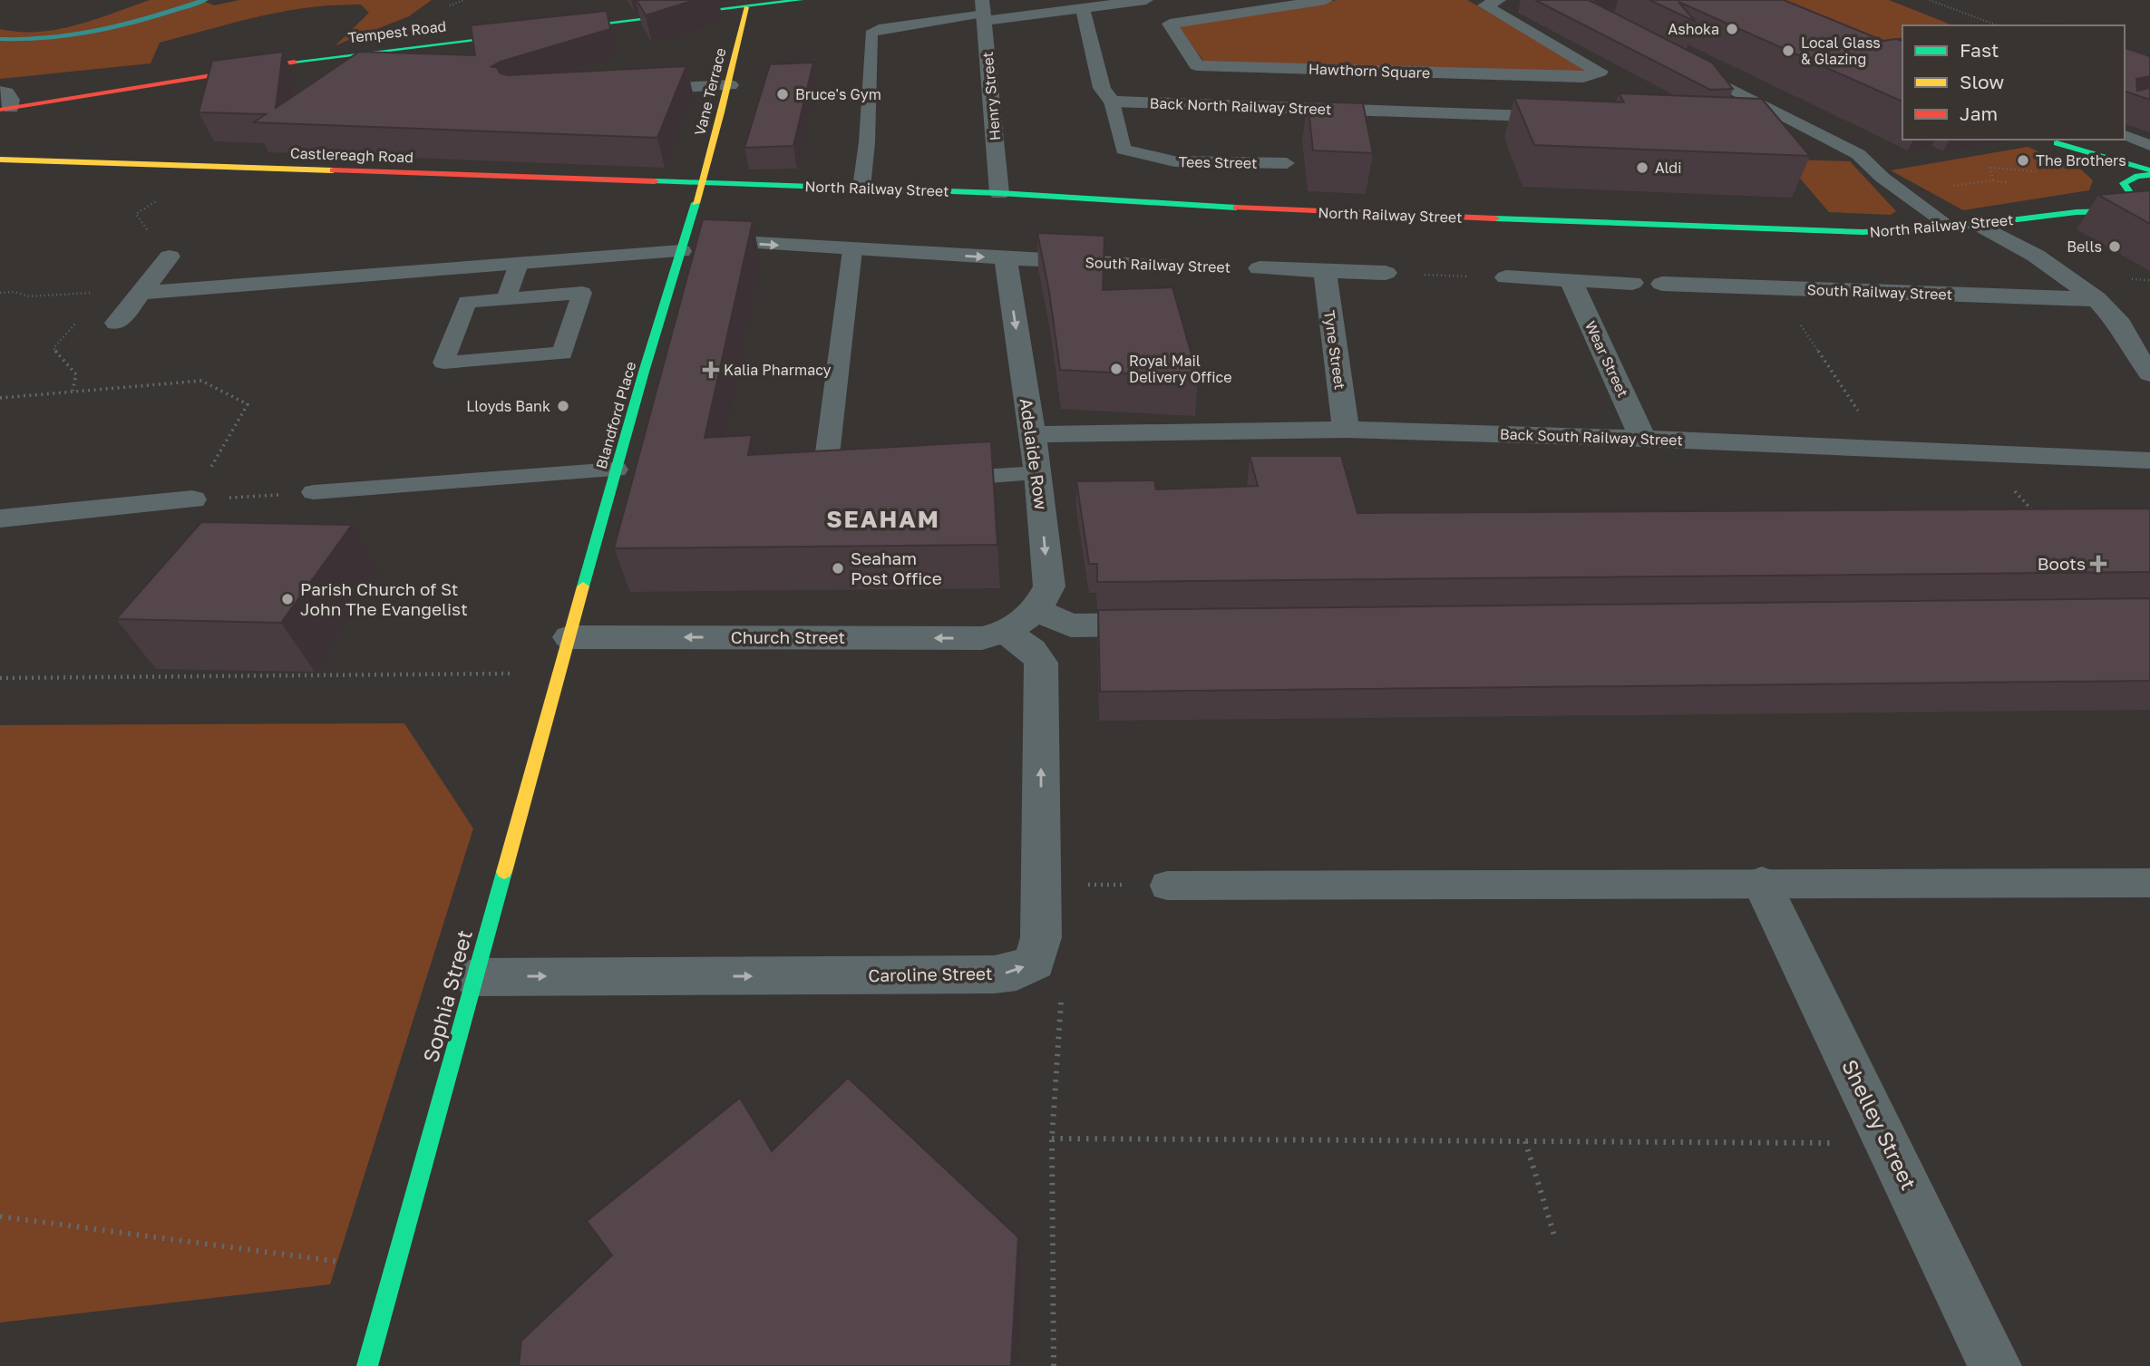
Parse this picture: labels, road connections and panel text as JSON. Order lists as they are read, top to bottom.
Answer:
{
  "streets": {
    "street": [
      "Tempest Road",
      "Hawthorn Square",
      "Vane Terrace",
      "Henry Street",
      "Back North Railway Street",
      "Castlereagh Road",
      "North Railway Street",
      "South Railway Street",
      "Tyne Street",
      "Wear Street",
      "Blandford Place",
      "Back South Railway Street",
      "Adelaide Row",
      "Church Street",
      "Caroline Street",
      "Sophia Street",
      "Shelley Street"
    ],
    "lane": ["Tees Street"]
  },
  "crossings": [
    ["Tempest Road", "Vane Terrace"],
    ["Vane Terrace", "Castlereagh Road"],
    ["Vane Terrace", "North Railway Street"],
    ["Vane Terrace", "Blandford Place"],
    ["Henry Street", "North Railway Street"],
    ["Back North Railway Street", "Tees Street"],
    ["Castlereagh Road", "North Railway Street"],
    ["South Railway Street", "Blandford Place"],
    ["South Railway Street", "Adelaide Row"],
    ["Tyne Street", "Back South Railway Street"],
    ["Wear Street", "Back South Railway Street"],
    ["Blandford Place", "Church Street"],
    ["Blandford Place", "Sophia Street"],
    ["Back South Railway Street", "Adelaide Row"],
    ["Adelaide Row", "Church Street"],
    ["Church Street", "Sophia Street"],
    ["Caroline Street", "Sophia Street"]
  ],
  "one_way": ["Adelaide Row", "Church Street", "Caroline Street"],
  "districts": ["SEAHAM"],
  "places": {
    "other": [
      "Ashoka",
      "Local Glass & Glazing",
      "Bruce's Gym",
      "The Brothers",
      "Aldi",
      "Bells",
      "Royal Mail Delivery Office",
      "Lloyds Bank",
      "Seaham Post Office",
      "Parish Church of St John The Evangelist"
    ],
    "health": ["Kalia Pharmacy", "Boots"]
  },
  "legend": ["Fast", "Slow", "Jam"]
}
